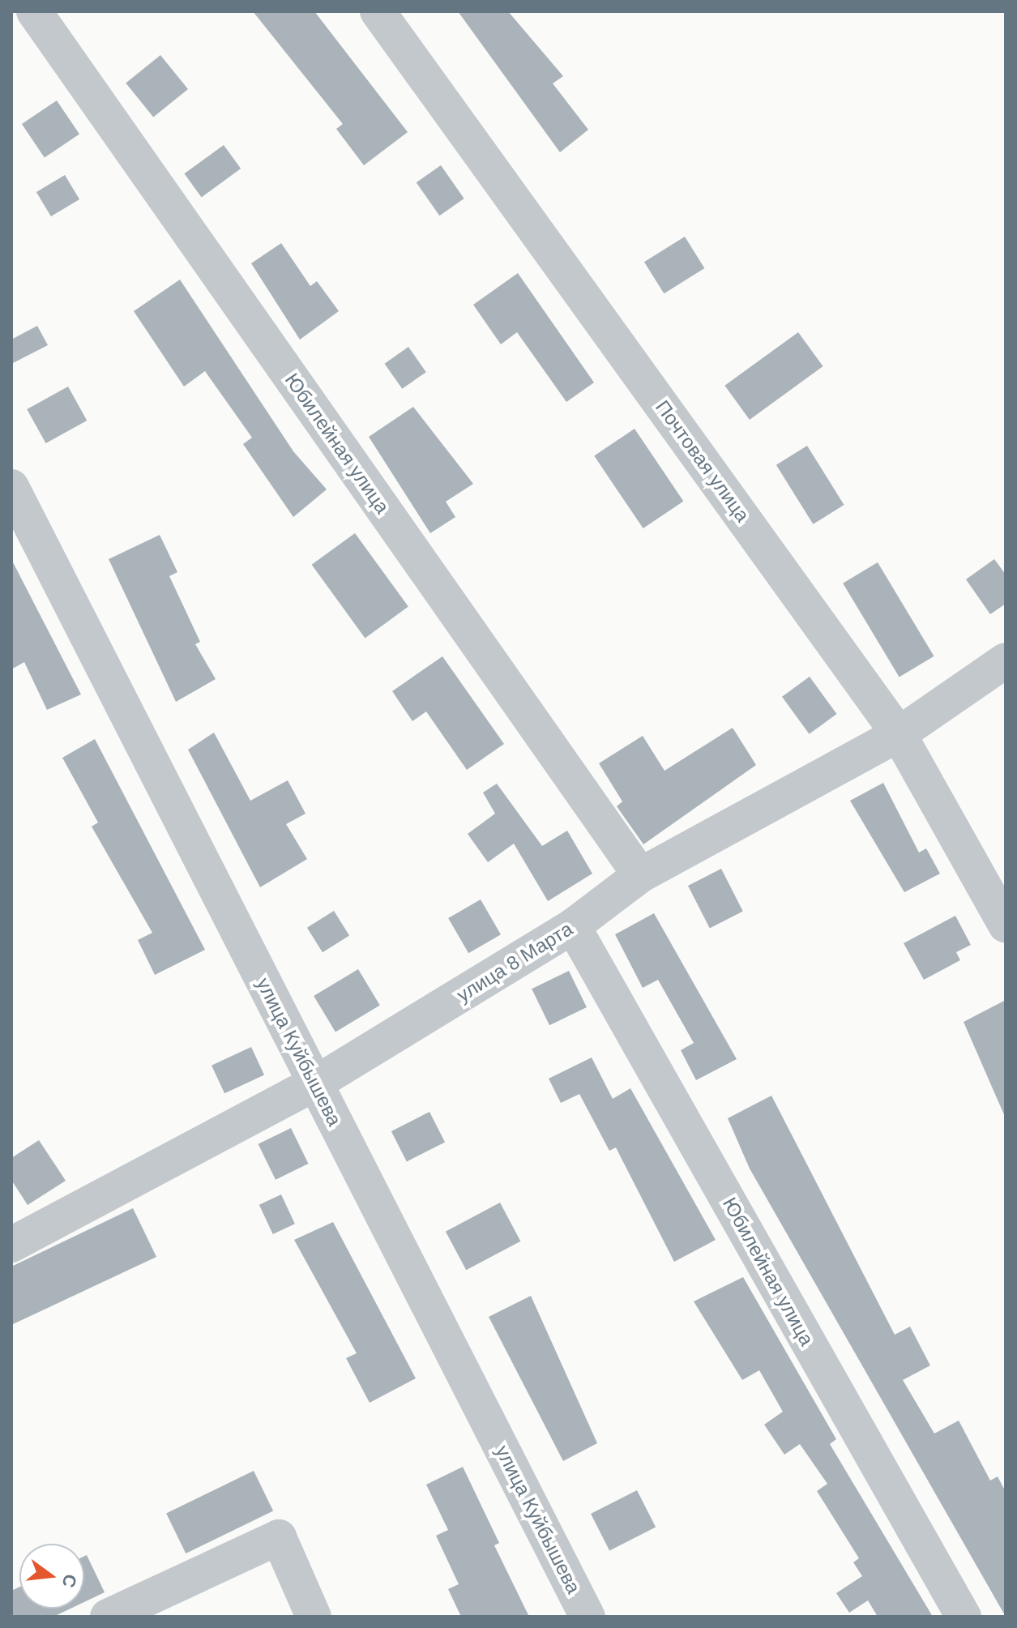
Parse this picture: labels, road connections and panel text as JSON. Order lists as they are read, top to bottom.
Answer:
{
  "streets": {
    "street": [
      "Юбилейная улица",
      "Почтовая улица",
      "улица 8 Марта",
      "улица Куйбышева"
    ]
  },
  "crossings": [
    ["Юбилейная улица", "улица 8 Марта"],
    ["Почтовая улица", "улица 8 Марта"],
    ["улица 8 Марта", "улица Куйбышева"]
  ],
  "north": "right"
}
